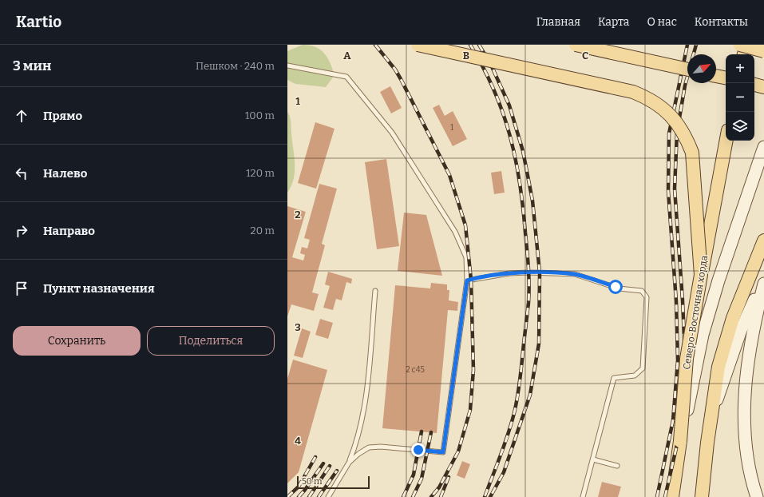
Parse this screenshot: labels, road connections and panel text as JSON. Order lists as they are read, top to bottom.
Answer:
{
  "streets": {
    "main road": ["Северо-Восточная хорда"]
  },
  "house_numbers": ["1", "2 с45"],
  "scale_bar": "50 m",
  "north": "top right",
  "page": {
    "header": "Kartio",
    "nav": [
      "Главная",
      "Карта",
      "О нас",
      "Контакты"
    ],
    "heading": ["3 мин", "Пешком · 240 m"],
    "map_buttons": ["+", "−"],
    "list": [
      ["Прямо", "100 m"],
      ["Налево", "120 m"],
      ["Направо", "20 m"],
      "Пункт назначения"
    ],
    "buttons": ["Сохранить", "Поделиться"],
    "scale": "50 m"
  },
  "grid": {
    "columns": ["A", "B", "C"],
    "rows": [
      "1",
      "2",
      "3",
      "4"
    ]
  }
}
